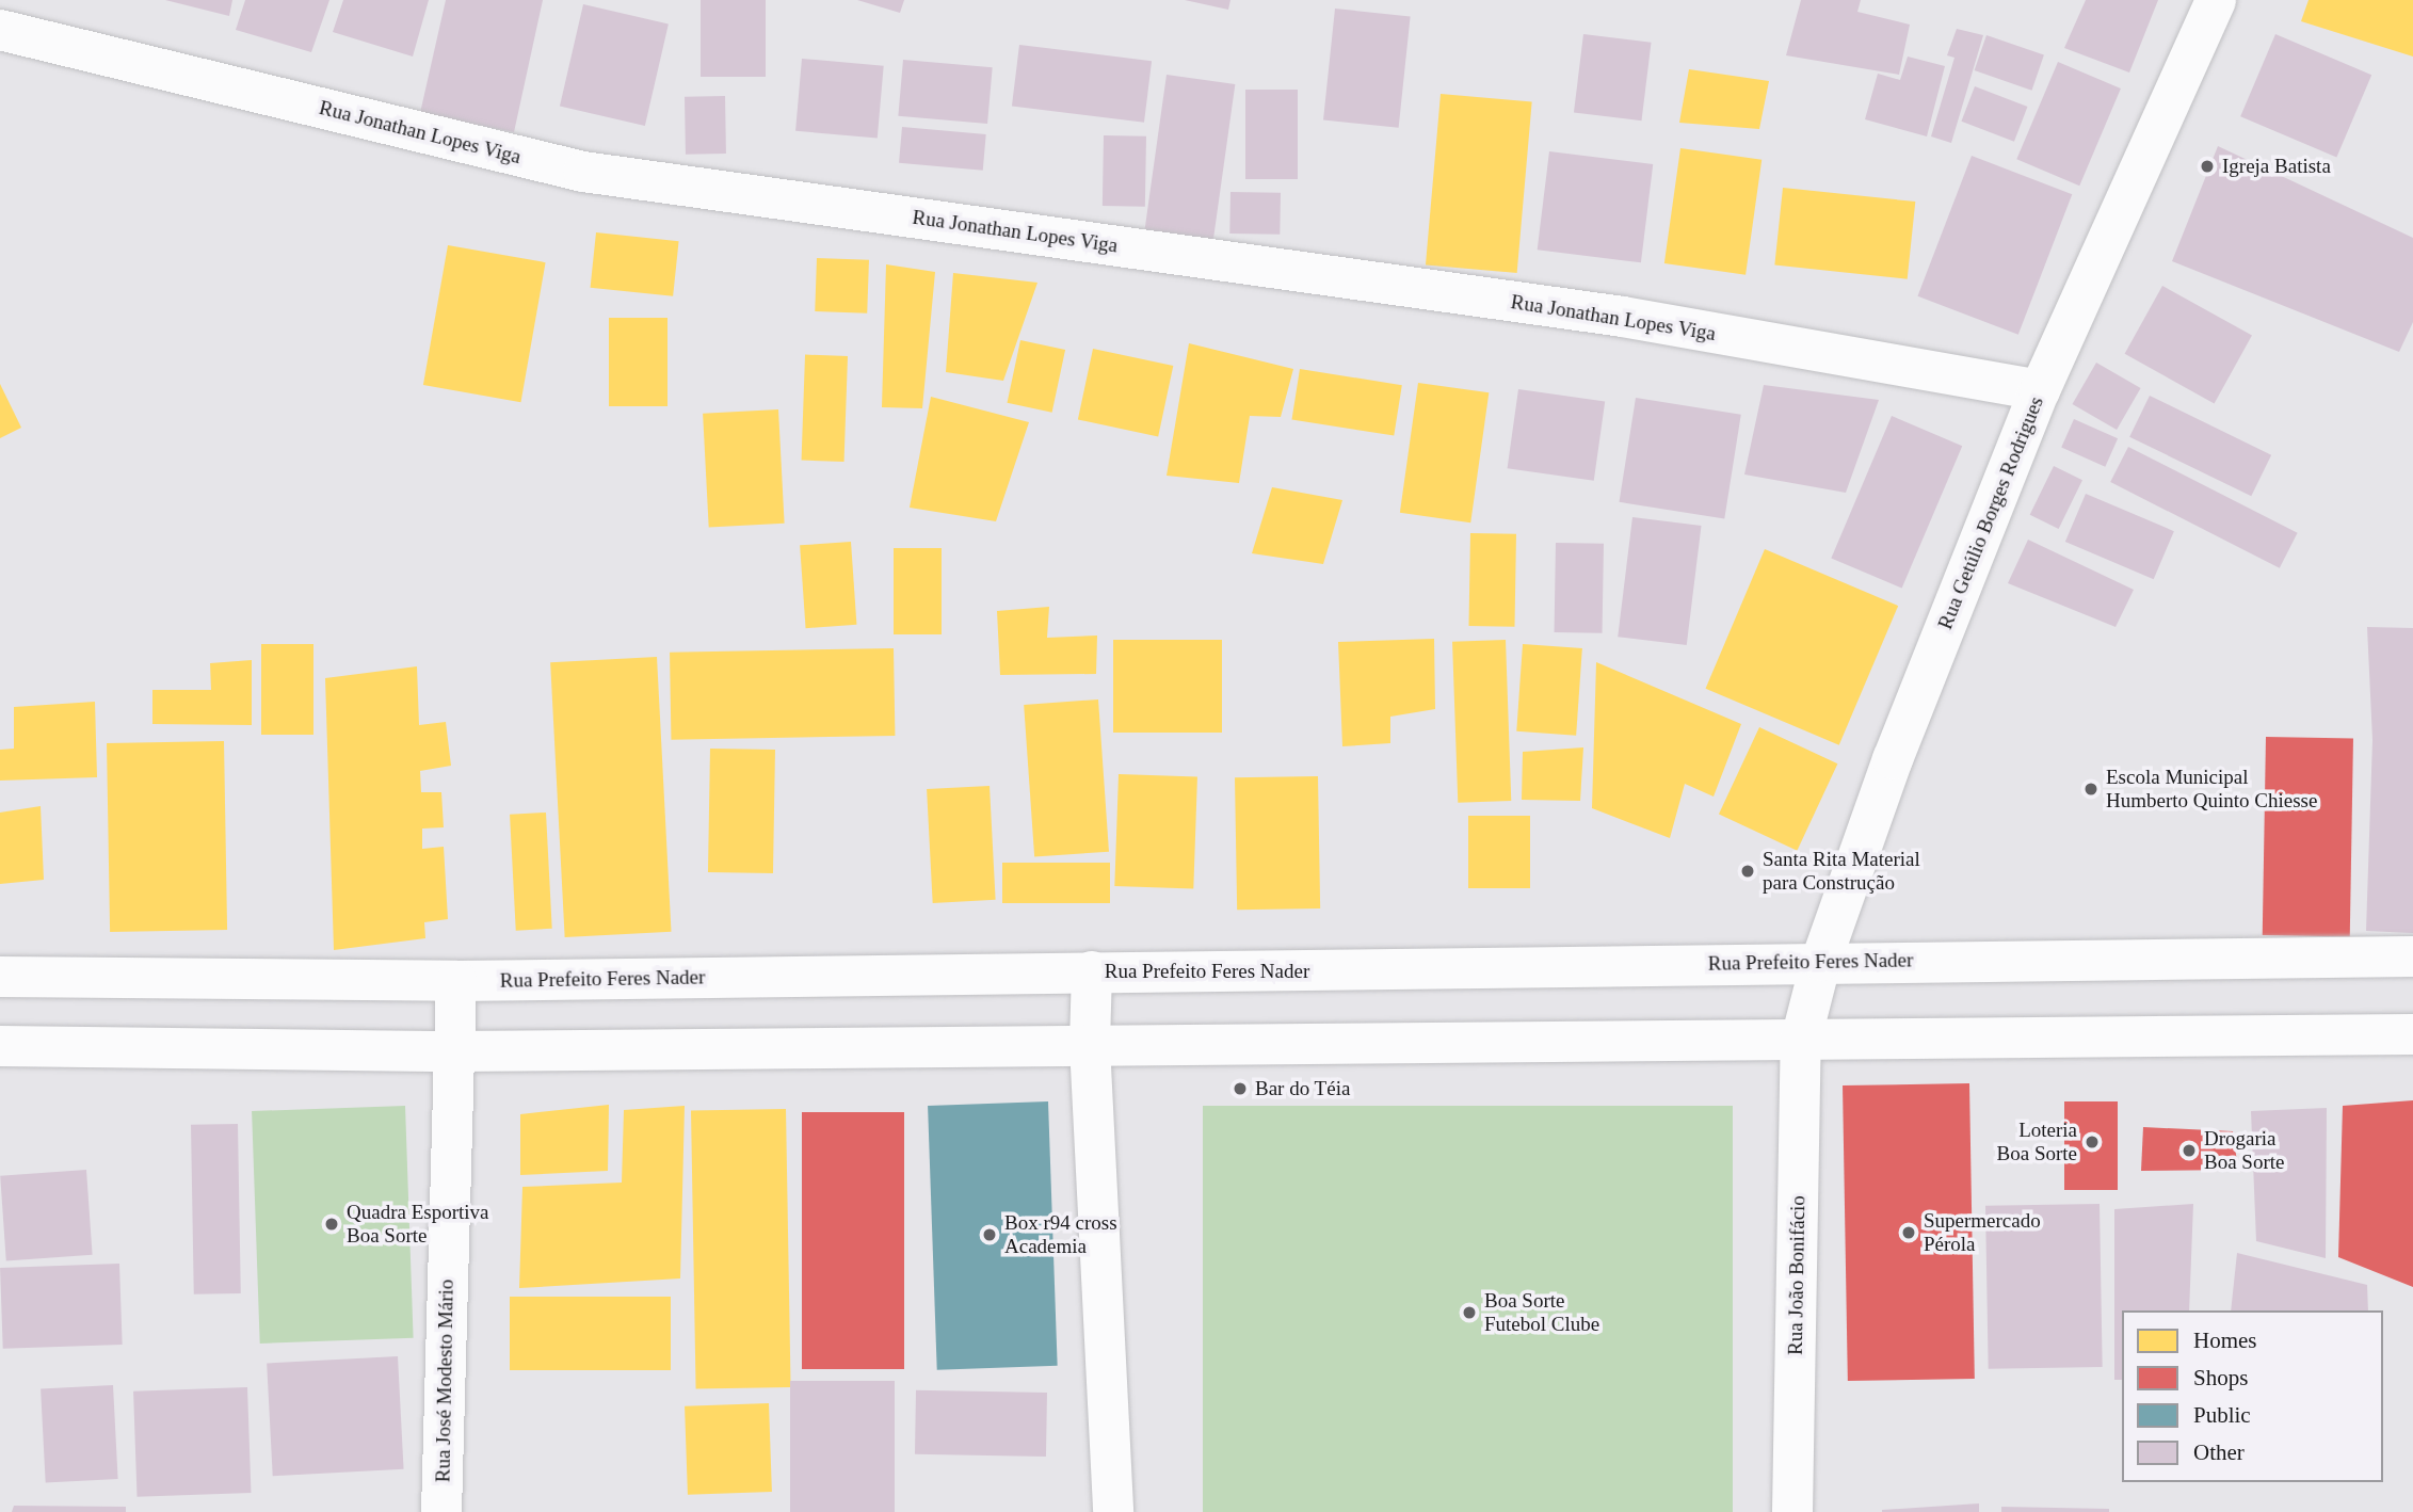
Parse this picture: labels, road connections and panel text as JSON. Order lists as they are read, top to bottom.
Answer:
{
  "streets": {
    "street": [
      "Rua Jonathan Lopes Viga",
      "Rua Getúlio Borges Rodrigues",
      "Rua Prefeito Feres Nader",
      "Rua João Bonifácio",
      "Rua José Modesto Mário"
    ]
  },
  "crossings": [
    ["Rua Jonathan Lopes Viga", "Rua Getúlio Borges Rodrigues"],
    ["Rua Getúlio Borges Rodrigues", "Rua Prefeito Feres Nader"],
    ["Rua Getúlio Borges Rodrigues", "Rua João Bonifácio"],
    ["Rua Prefeito Feres Nader", "Rua José Modesto Mário"]
  ],
  "places": [
    "Igreja Batista",
    "Escola Municipal Humberto Quinto Chiesse",
    "Santa Rita Material para Construção",
    "Bar do Téia",
    "Loteria Boa Sorte",
    "Drogaria Boa Sorte",
    "Quadra Esportiva Boa Sorte",
    "Supermercado Pérola",
    "Box r94 cross Academia",
    "Boa Sorte Futebol Clube"
  ],
  "legend": [
    "Homes",
    "Shops",
    "Public",
    "Other"
  ]
}
